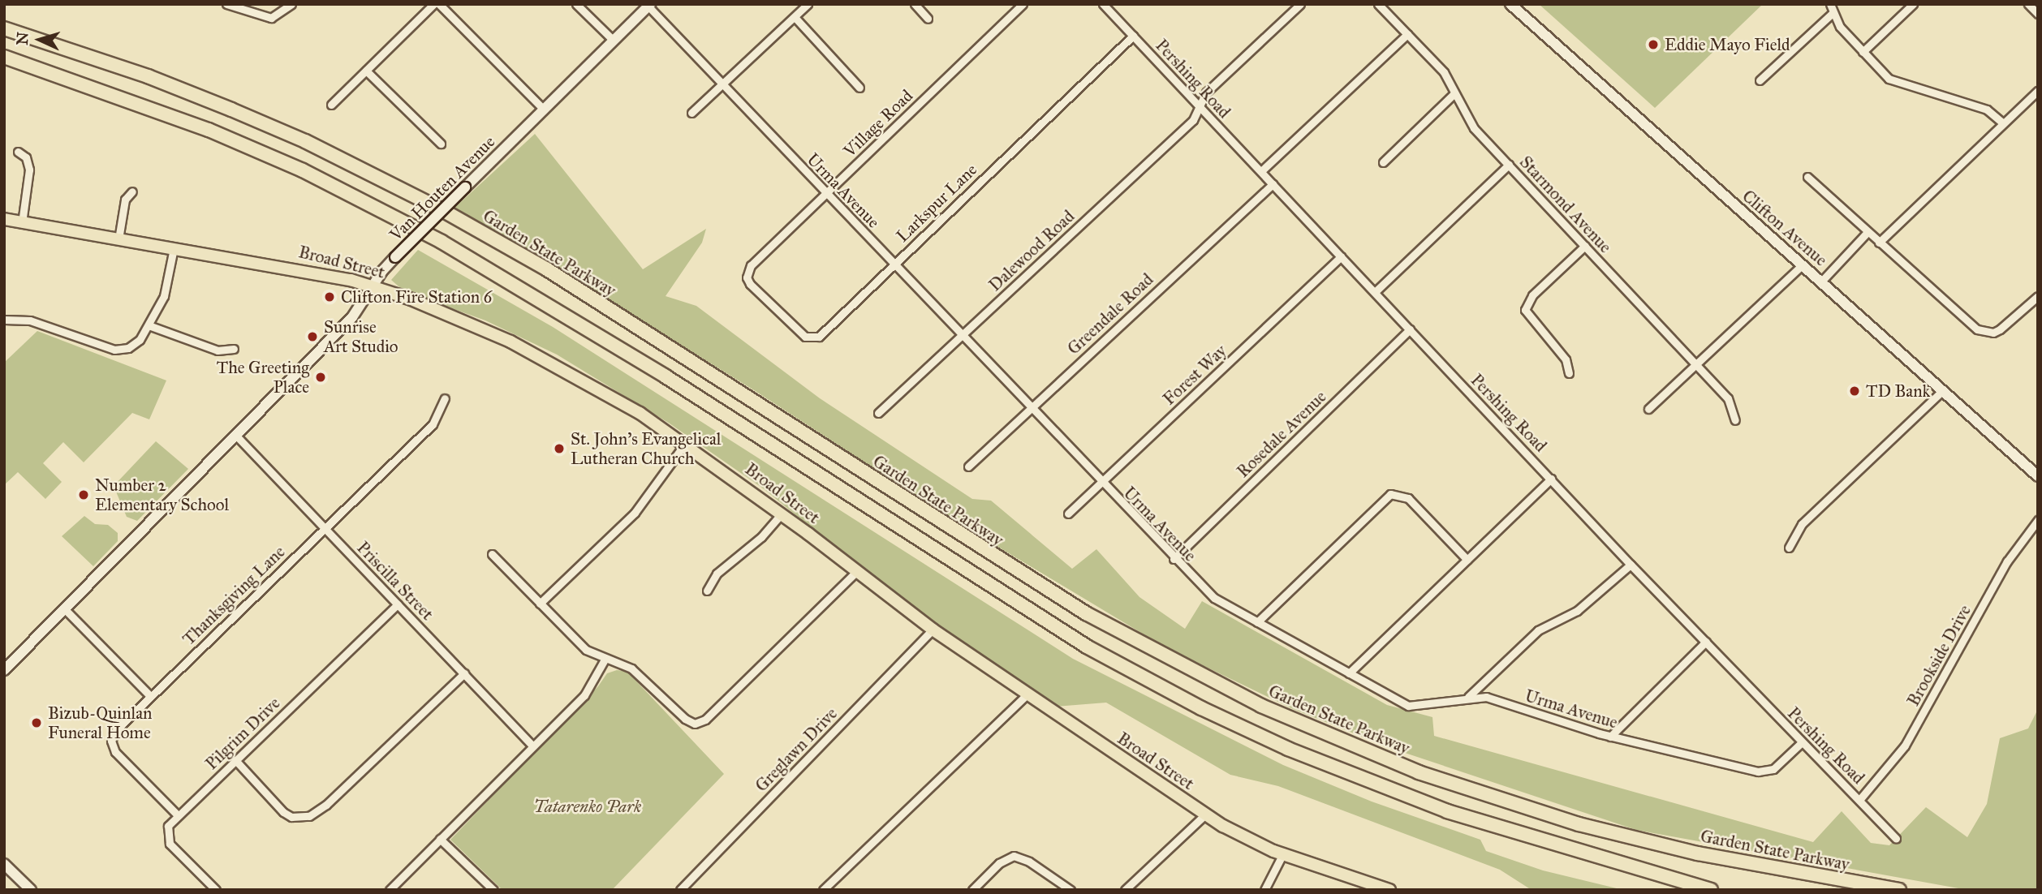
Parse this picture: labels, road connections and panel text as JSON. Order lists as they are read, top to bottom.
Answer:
{
  "streets": {
    "highway": ["Garden State Parkway"],
    "main road": ["Van Houten Avenue", "Clifton Avenue", "Broad Street"],
    "street": [
      "Pershing Road",
      "Village Road",
      "Urma Avenue",
      "Larkspur Lane",
      "Starmond Avenue",
      "Dalewood Road",
      "Greendale Road",
      "Forest Way",
      "Rosedale Avenue",
      "Priscilla Street",
      "Thanksgiving Lane",
      "Brookside Drive",
      "Pilgrim Drive",
      "Greglawn Drive"
    ]
  },
  "crossings": [
    ["Pershing Road", "Urma Avenue"],
    ["Pershing Road", "Larkspur Lane"],
    ["Pershing Road", "Dalewood Road"],
    ["Pershing Road", "Greendale Road"],
    ["Pershing Road", "Forest Way"],
    ["Pershing Road", "Rosedale Avenue"],
    ["Pershing Road", "Brookside Drive"],
    ["Village Road", "Urma Avenue"],
    ["Village Road", "Larkspur Lane"],
    ["Van Houten Avenue", "Urma Avenue"],
    ["Van Houten Avenue", "Broad Street"],
    ["Van Houten Avenue", "Priscilla Street"],
    ["Urma Avenue", "Larkspur Lane"],
    ["Urma Avenue", "Dalewood Road"],
    ["Urma Avenue", "Greendale Road"],
    ["Urma Avenue", "Forest Way"],
    ["Urma Avenue", "Rosedale Avenue"],
    ["Broad Street", "Greglawn Drive"],
    ["Priscilla Street", "Thanksgiving Lane"],
    ["Priscilla Street", "Pilgrim Drive"],
    ["Thanksgiving Lane", "Pilgrim Drive"]
  ],
  "parks": ["Tatarenko Park"],
  "places": [
    "Eddie Mayo Field",
    "Clifton Fire Station 6",
    "Sunrise Art Studio",
    "The Greeting Place",
    "TD Bank",
    "St. John's Evangelical Lutheran Church",
    "Number 2 Elementary School",
    "Bizub-Quinlan Funeral Home"
  ],
  "north": "left"
}
